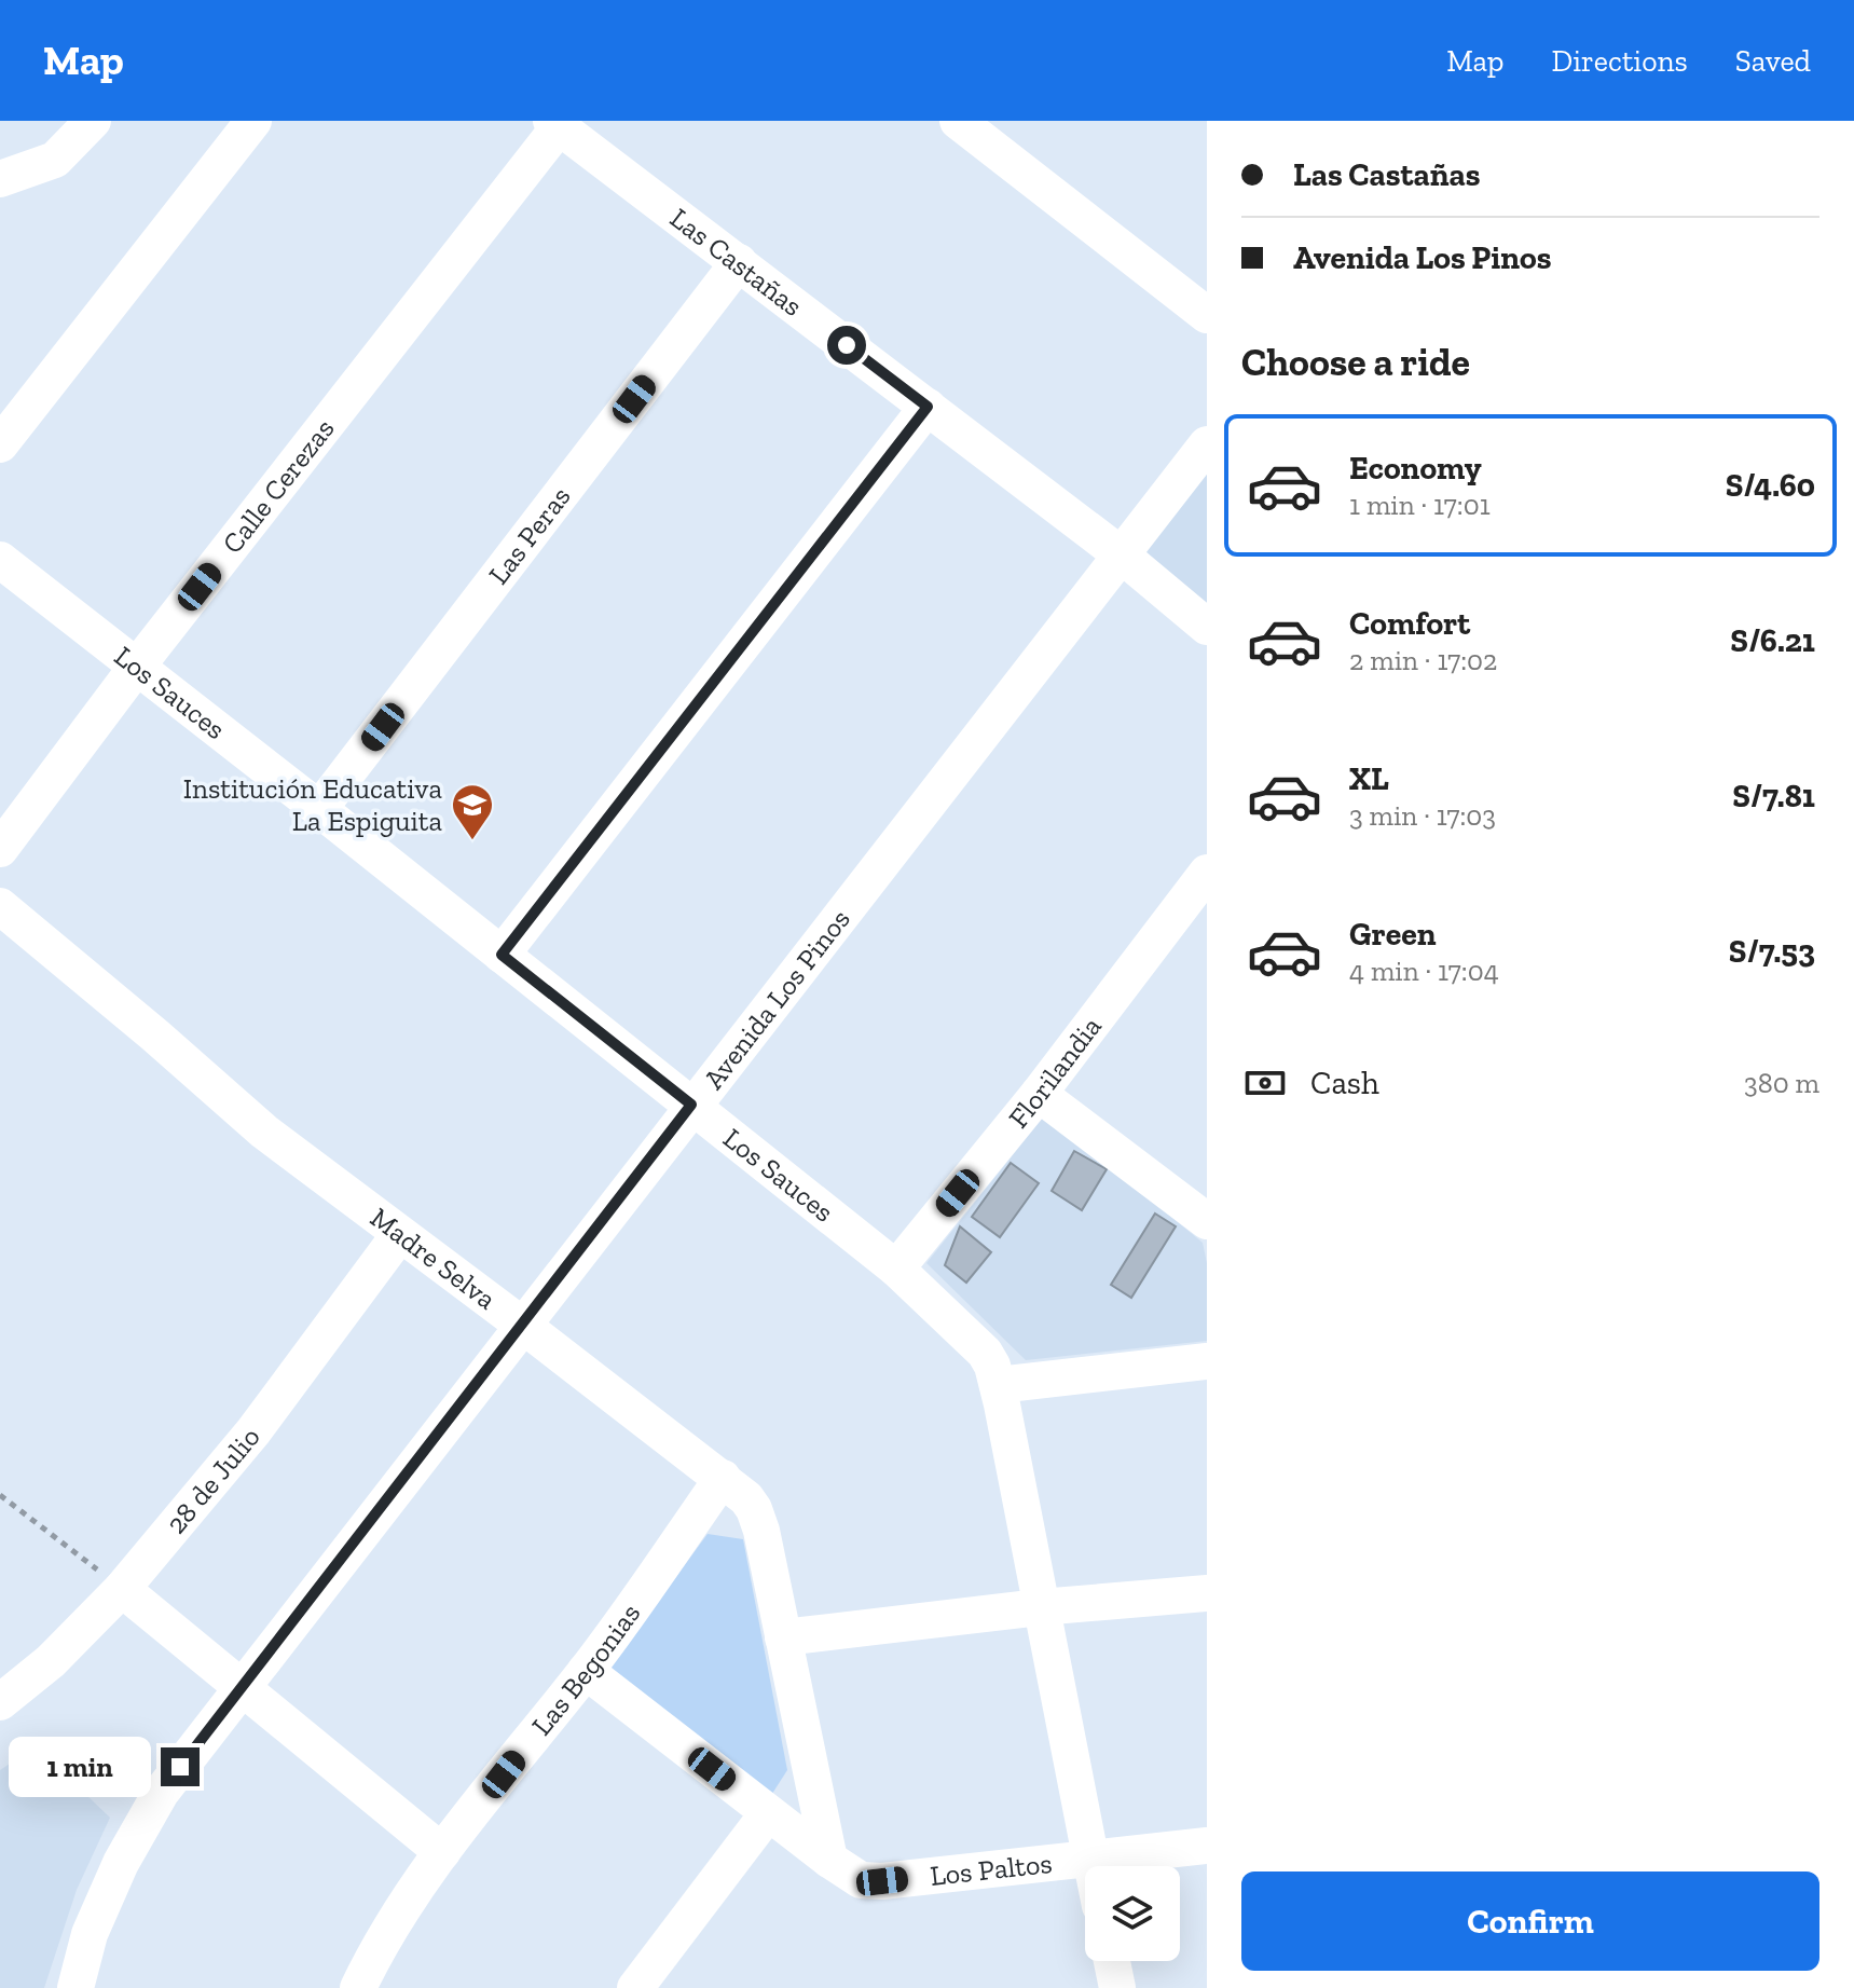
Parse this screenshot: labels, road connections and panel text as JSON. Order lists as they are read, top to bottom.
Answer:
{
  "streets": {
    "street": [
      "Las Castañas",
      "Calle Cerezas",
      "Las Peras",
      "Los Sauces",
      "Avenida Los Pinos",
      "Florilandia",
      "Madre Selva",
      "28 de Julio",
      "Las Begonias",
      "Los Paltos"
    ]
  },
  "crossings": [
    ["Las Castañas", "Calle Cerezas"],
    ["Las Castañas", "Las Peras"],
    ["Las Castañas", "Avenida Los Pinos"],
    ["Calle Cerezas", "Los Sauces"],
    ["Las Peras", "Los Sauces"],
    ["Los Sauces", "Avenida Los Pinos"],
    ["Los Sauces", "Florilandia"],
    ["Los Sauces", "Los Paltos"],
    ["Avenida Los Pinos", "Madre Selva"],
    ["Madre Selva", "28 de Julio"],
    ["Madre Selva", "Las Begonias"],
    ["Madre Selva", "Los Paltos"],
    ["Las Begonias", "Los Paltos"]
  ],
  "places": {
    "school or university": ["Institución Educativa La Espiguita"]
  },
  "page": {
    "header": "Map",
    "nav": ["Map", "Directions", "Saved"],
    "banner": ["Las Castañas", "Avenida Los Pinos"],
    "heading": "Choose a ride",
    "list": [
      {
        "name": "Economy",
        "note": "1 min · 17:01",
        "value": "S/4.60"
      },
      {
        "name": "Comfort",
        "note": "2 min · 17:02",
        "value": "S/6.21"
      },
      {
        "name": "XL",
        "note": "3 min · 17:03",
        "value": "S/7.81"
      },
      {
        "name": "Green",
        "note": "4 min · 17:04",
        "value": "S/7.53"
      }
    ],
    "pay": ["Cash", "380 m"],
    "bubble": "1 min",
    "buttons": "Confirm"
  }
}
